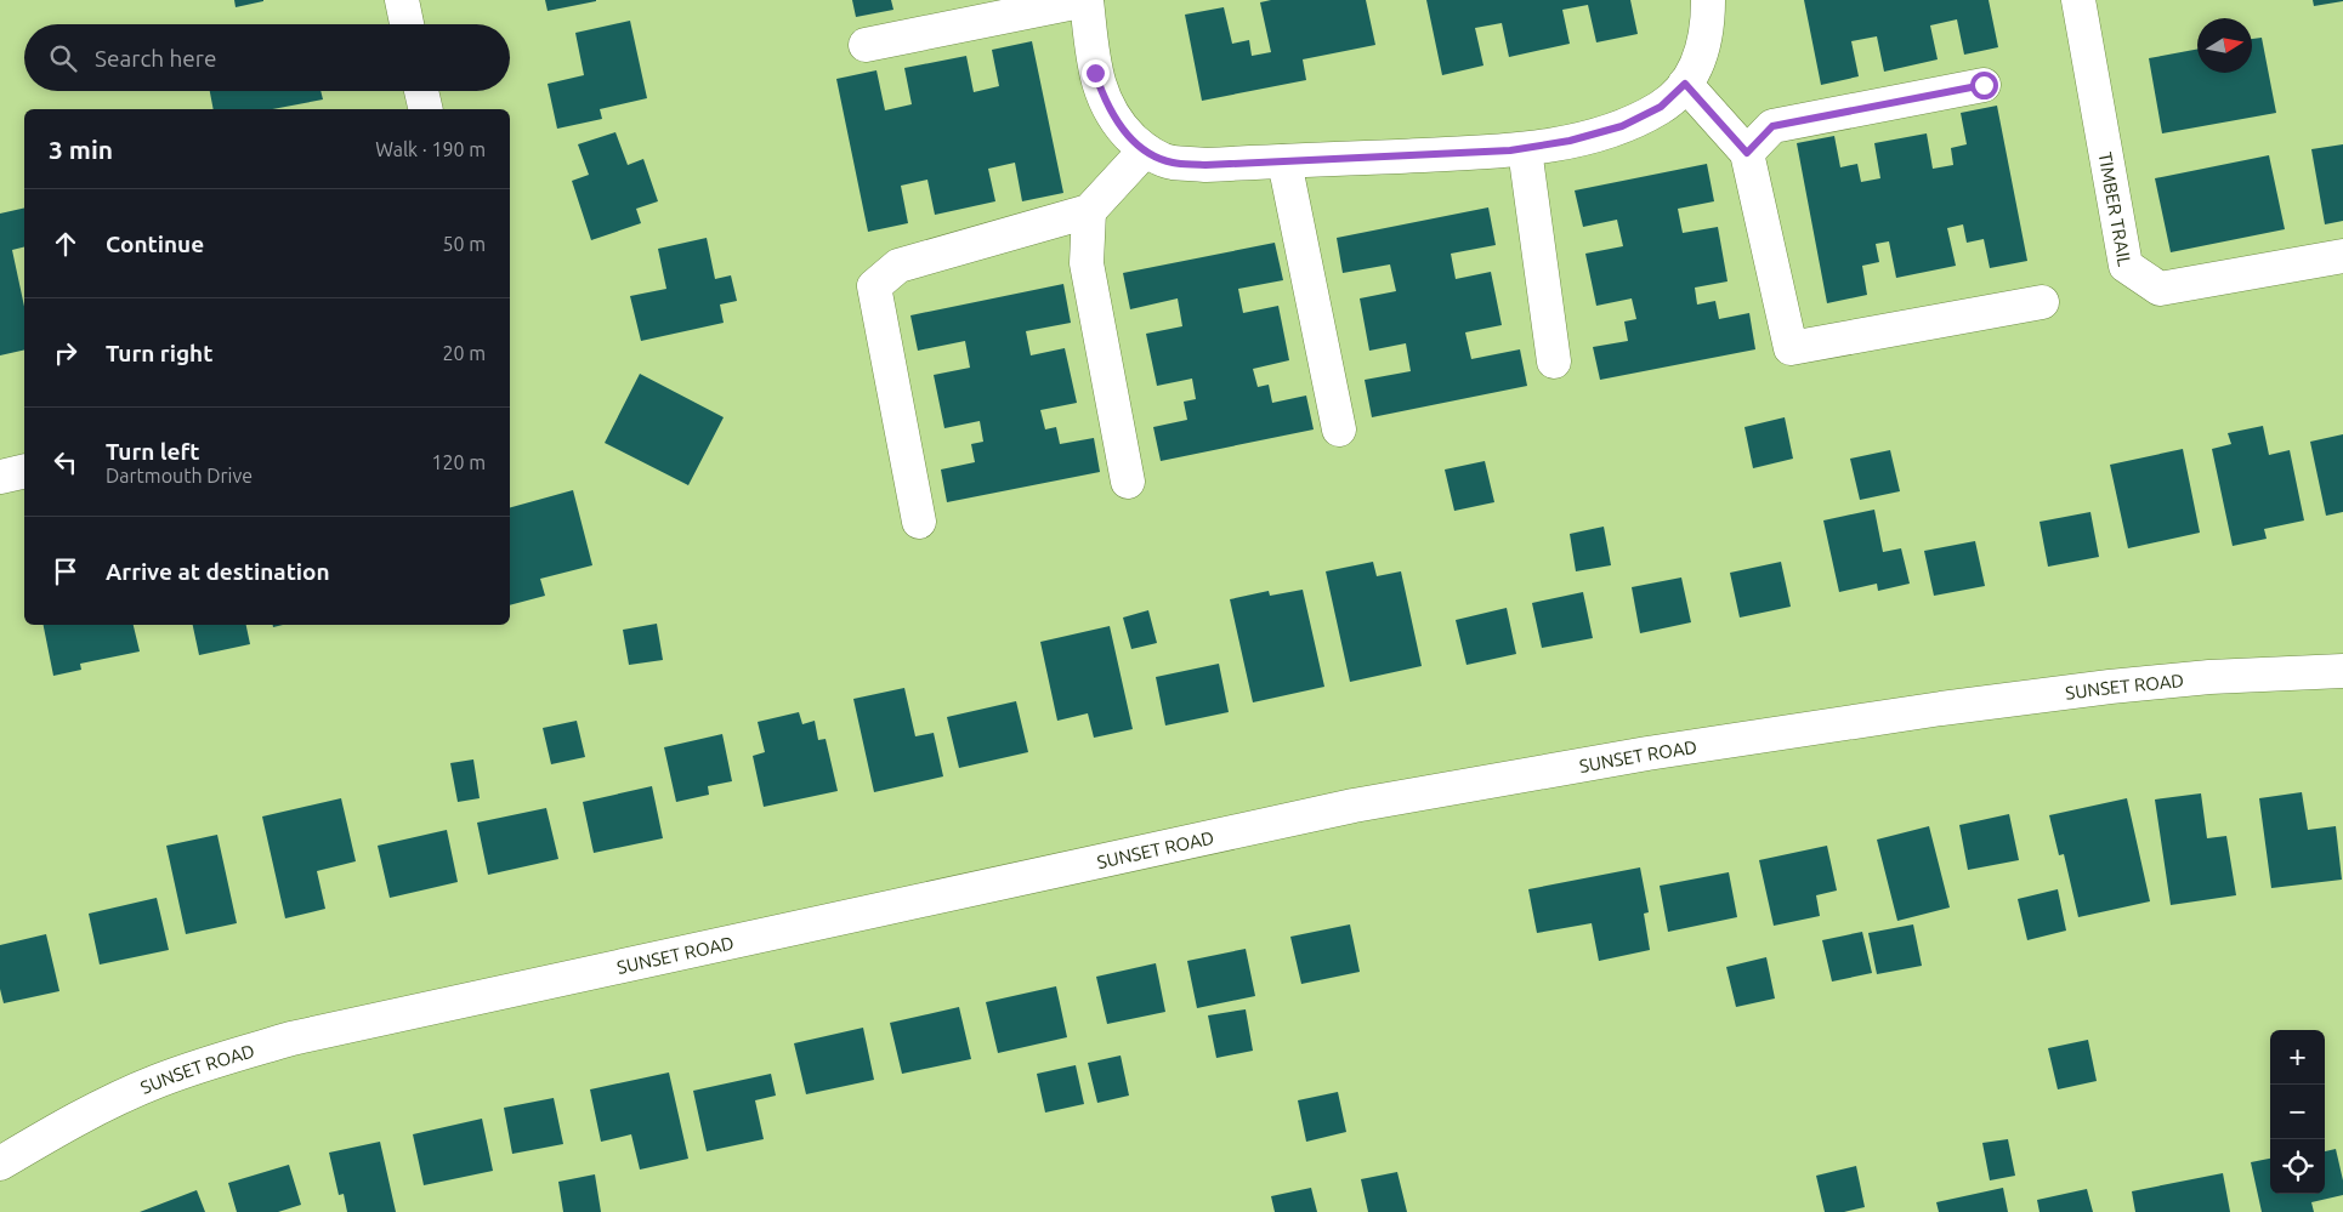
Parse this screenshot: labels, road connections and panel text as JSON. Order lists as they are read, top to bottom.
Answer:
{
  "streets": {
    "street": ["TIMBER TRAIL", "SUNSET ROAD"]
  },
  "north": "right",
  "page": {
    "search": "Search here",
    "heading": ["3 min", "Walk · 190 m"],
    "list": [
      ["Continue", "50 m"],
      ["Turn right", "20 m"],
      ["Turn left", "Dartmouth Drive", "120 m"],
      "Arrive at destination"
    ],
    "map_buttons": ["+", "−"]
  }
}
